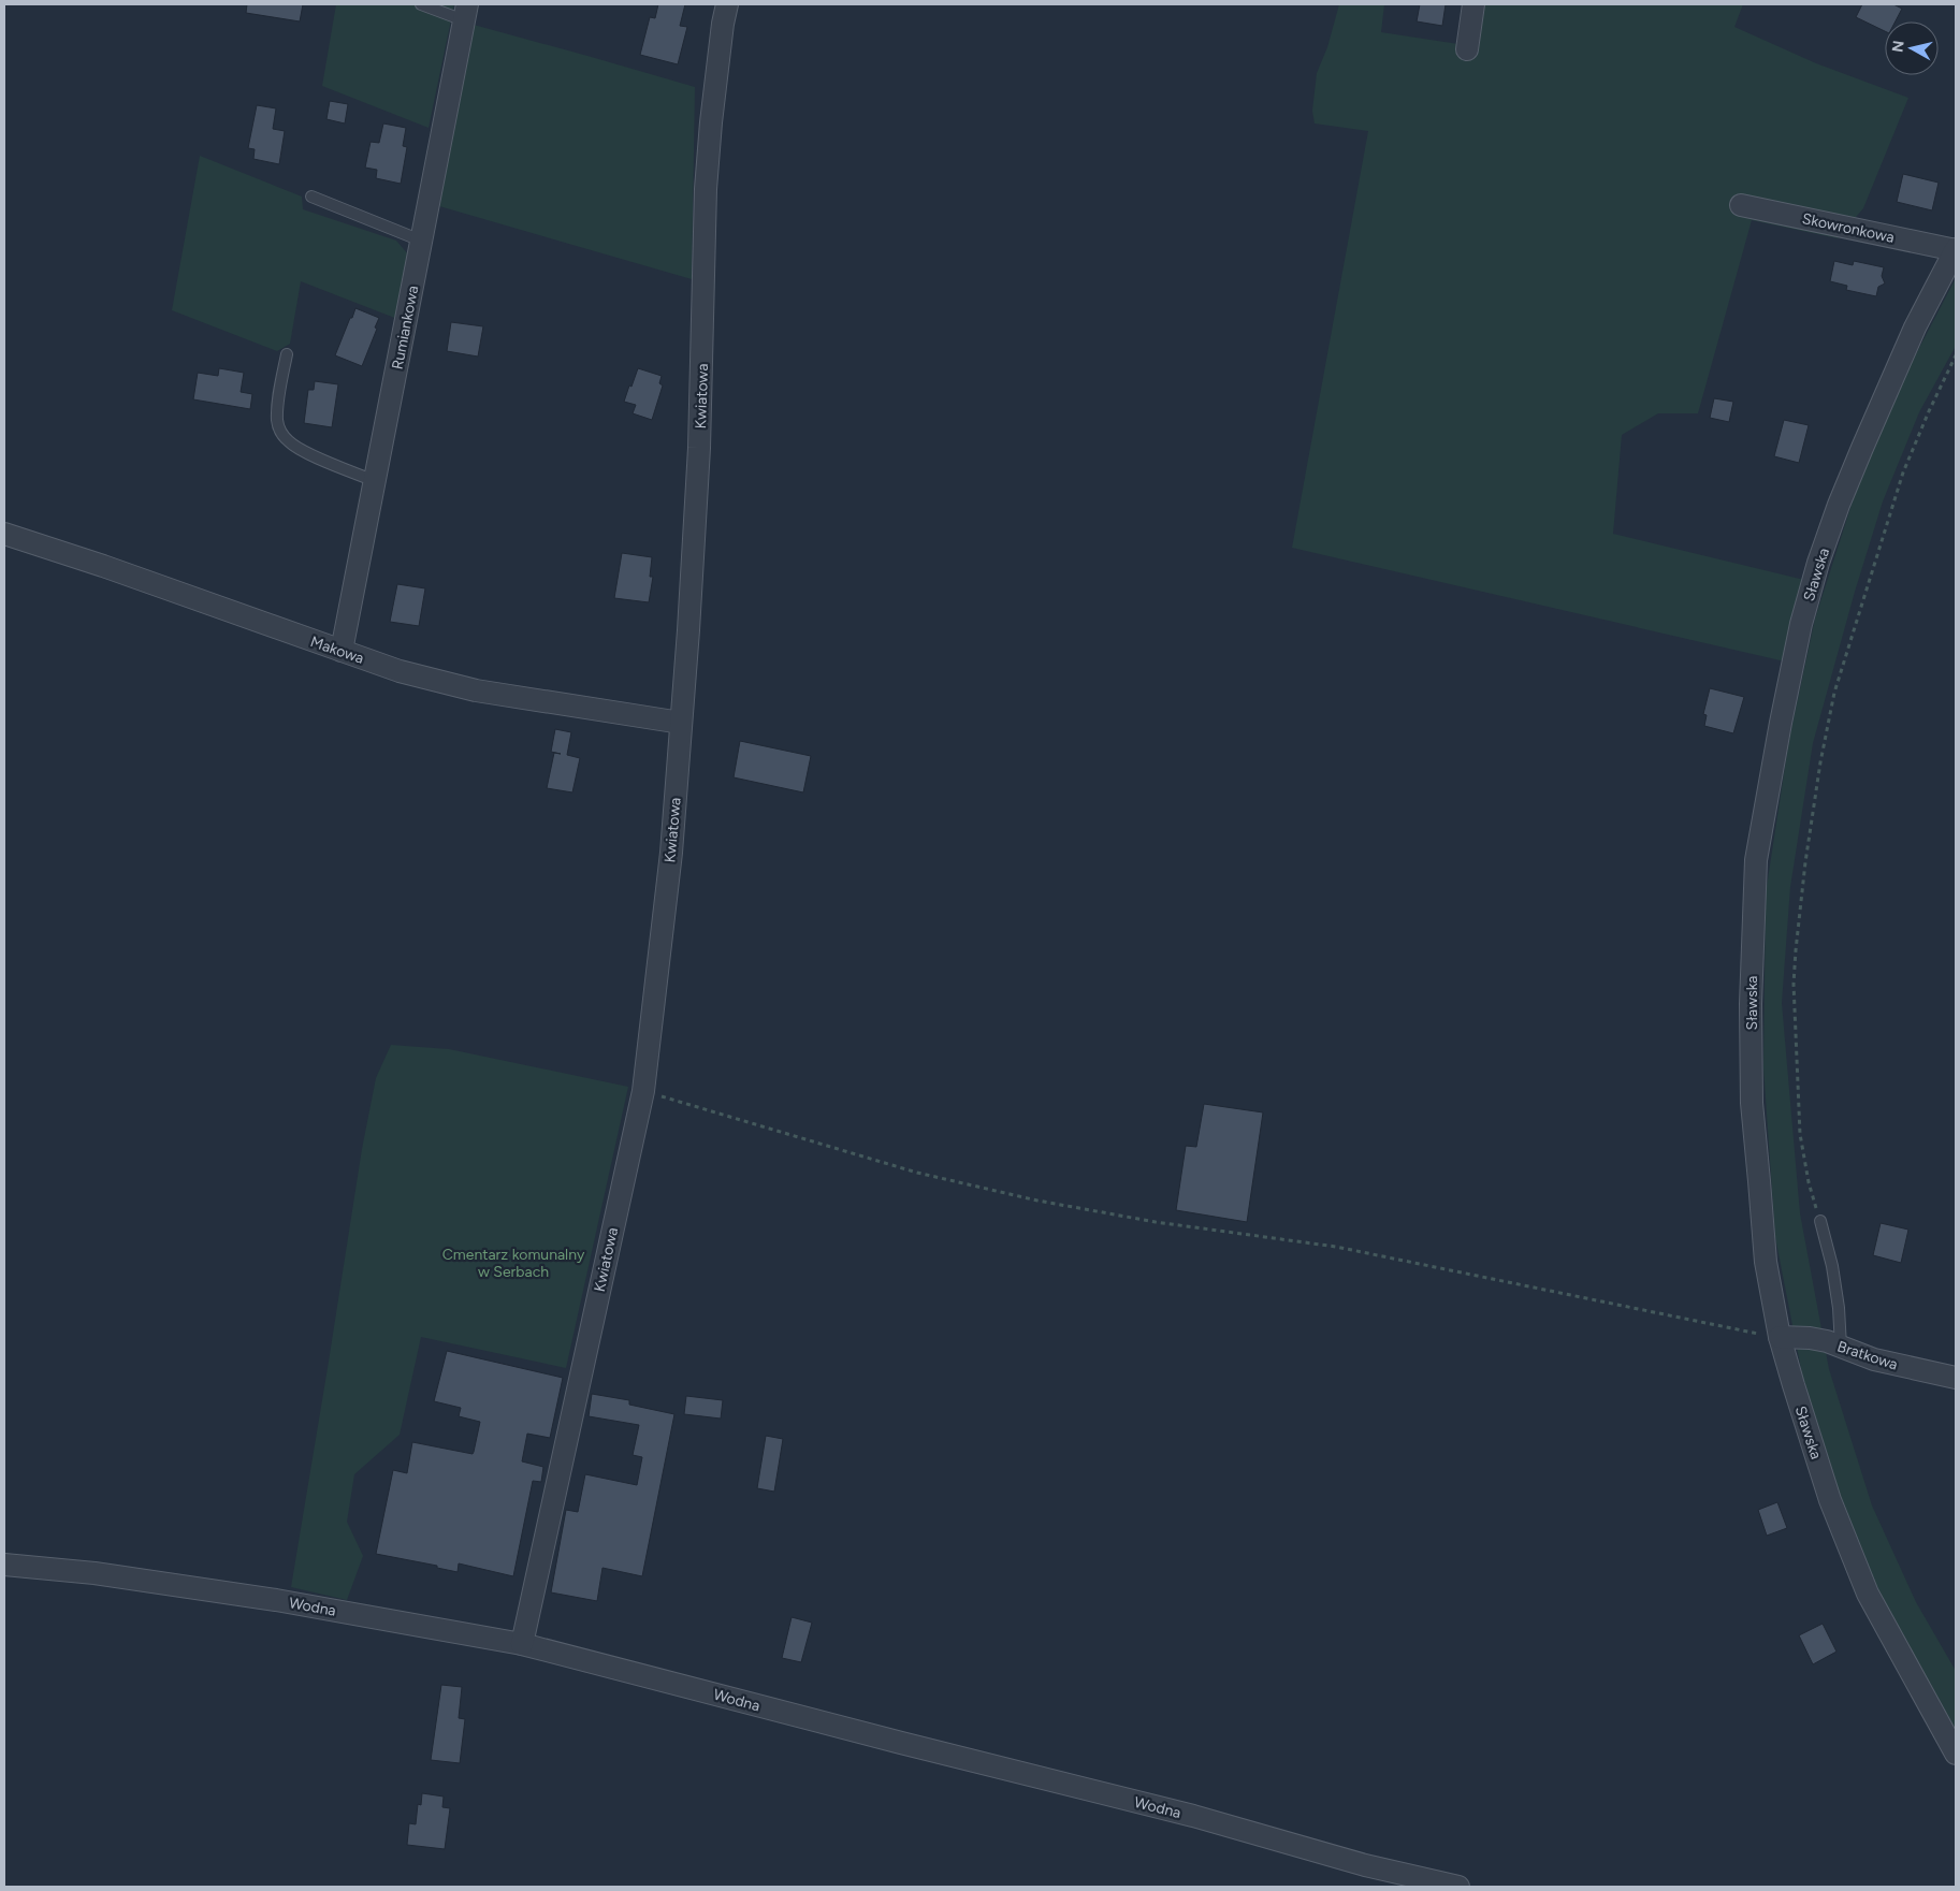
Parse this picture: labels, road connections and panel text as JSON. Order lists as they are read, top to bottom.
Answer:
{
  "streets": {
    "street": [
      "Skowronkowa",
      "Rumiankowa",
      "Kwiatowa",
      "Sławska",
      "Makowa",
      "Bratkowa",
      "Wodna"
    ]
  },
  "crossings": [
    ["Skowronkowa", "Sławska"],
    ["Rumiankowa", "Makowa"],
    ["Kwiatowa", "Makowa"],
    ["Kwiatowa", "Wodna"],
    ["Sławska", "Bratkowa"]
  ],
  "parks": ["Cmentarz komunalny w Serbach"],
  "north": "left"
}
